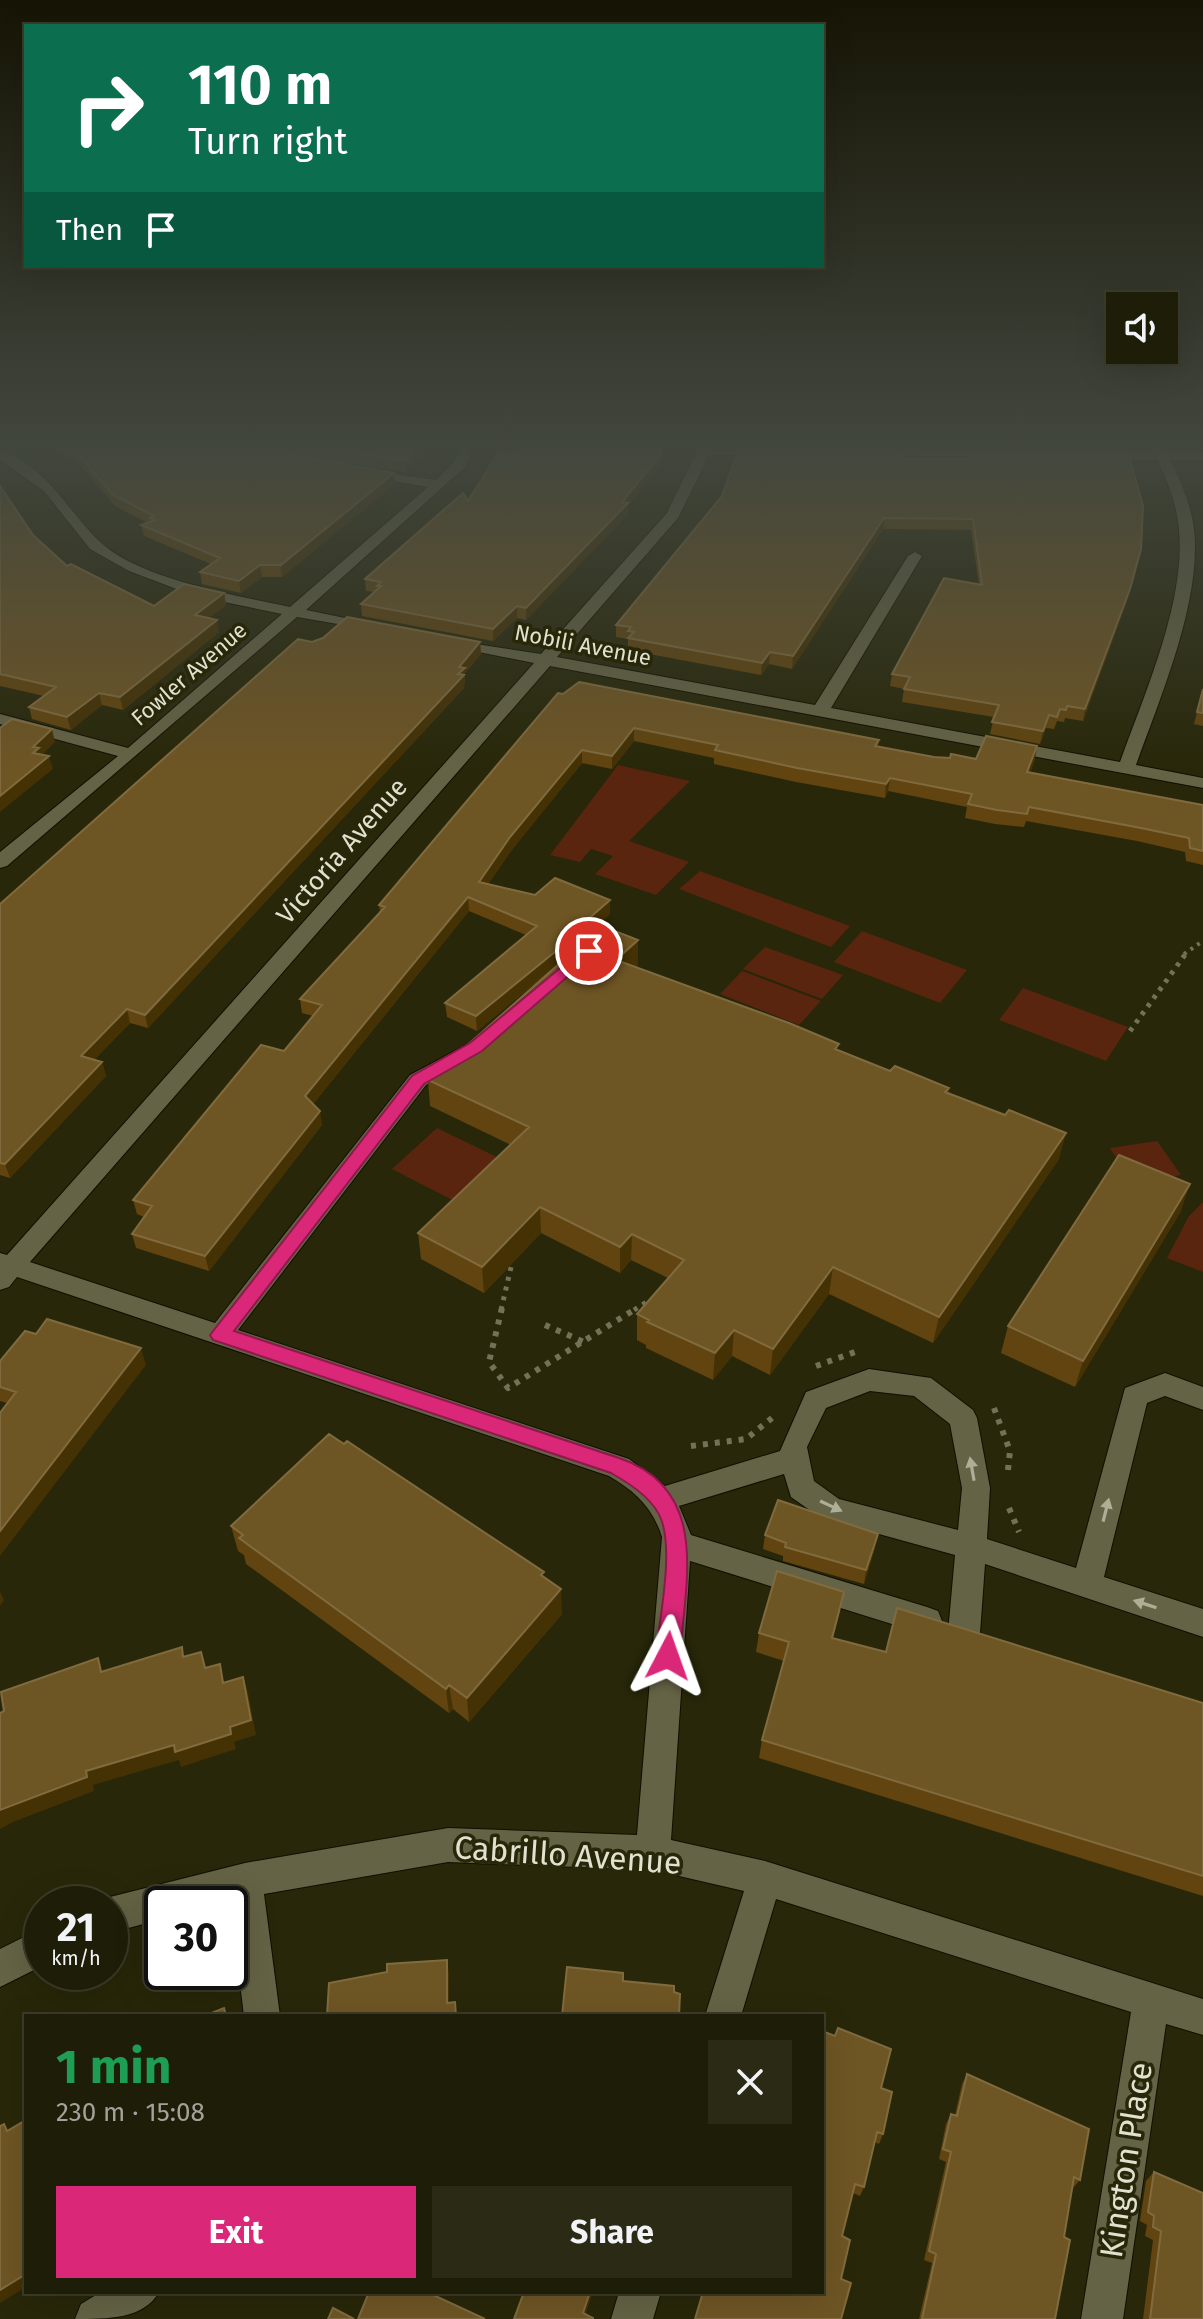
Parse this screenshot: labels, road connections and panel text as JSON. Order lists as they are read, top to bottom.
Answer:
{
  "streets": {
    "street": [
      "Nobili Avenue",
      "Fowler Avenue",
      "Victoria Avenue",
      "Cabrillo Avenue",
      "Kington Place"
    ]
  },
  "crossings": [
    ["Nobili Avenue", "Victoria Avenue"],
    ["Cabrillo Avenue", "Kington Place"]
  ],
  "page": {
    "turn": ["110 m", "Turn right"],
    "then": "Then",
    "speed": "21 km/h",
    "limit": "30",
    "heading": ["1 min", "230 m · 15:08"],
    "buttons": ["Exit", "Share"]
  }
}
